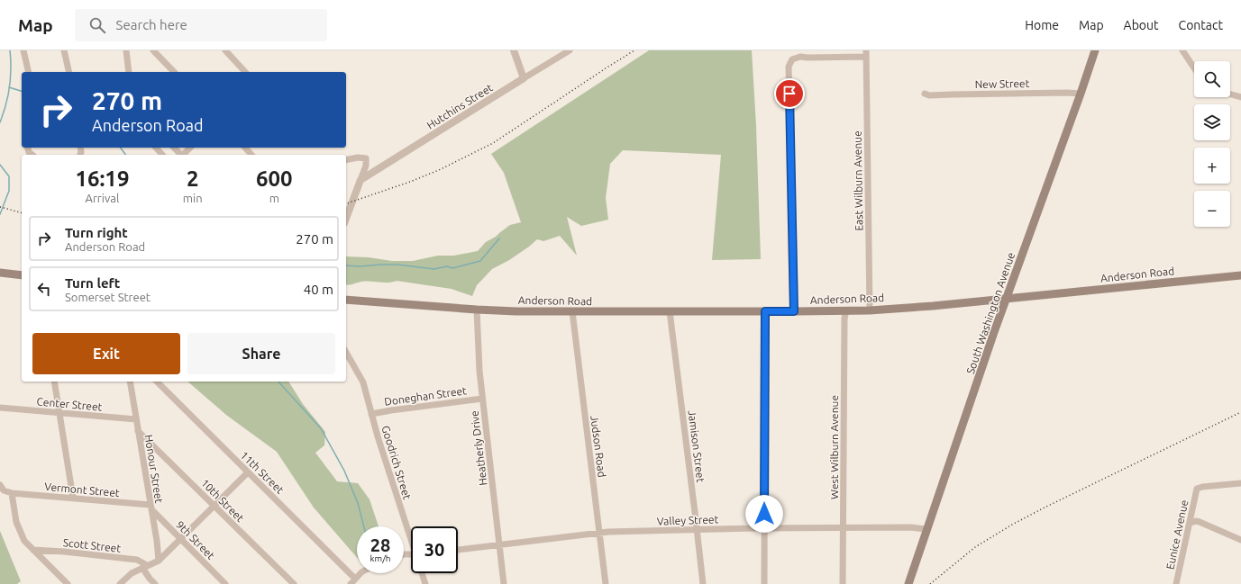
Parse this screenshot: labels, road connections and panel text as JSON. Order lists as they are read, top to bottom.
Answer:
{
  "streets": {
    "main road": ["Anderson Road", "South Washington Avenue"],
    "street": [
      "New Street",
      "Hutchins Street",
      "East Wilburn Avenue",
      "Doneghan Street",
      "Center Street",
      "Judson Road",
      "Jamison Street",
      "West Wilburn Avenue",
      "Heatherly Drive",
      "Goodrich Street",
      "Honour Street",
      "11th Street",
      "Vermont Street",
      "10th Street",
      "Valley Street",
      "Eunice Avenue",
      "9th Street",
      "Scott Street"
    ]
  },
  "crossings": [
    ["New Street", "South Washington Avenue"],
    ["East Wilburn Avenue", "Anderson Road"],
    ["Anderson Road", "South Washington Avenue"],
    ["Anderson Road", "Judson Road"],
    ["Anderson Road", "Jamison Street"],
    ["Anderson Road", "West Wilburn Avenue"],
    ["Anderson Road", "Heatherly Drive"],
    ["South Washington Avenue", "Valley Street"],
    ["Doneghan Street", "Heatherly Drive"],
    ["Doneghan Street", "Goodrich Street"],
    ["Center Street", "Honour Street"],
    ["Judson Road", "Valley Street"],
    ["Jamison Street", "Valley Street"],
    ["West Wilburn Avenue", "Valley Street"],
    ["Heatherly Drive", "Valley Street"],
    ["Honour Street", "Vermont Street"],
    ["Honour Street", "10th Street"],
    ["Honour Street", "9th Street"],
    ["Vermont Street", "9th Street"]
  ],
  "page": {
    "header": "Map",
    "search": "Search here",
    "nav": [
      "Home",
      "Map",
      "About",
      "Contact"
    ],
    "map_buttons": ["+", "−"],
    "turn": ["270 m", "Anderson Road"],
    "eta": [
      "16:19",
      "Arrival",
      "2",
      "min",
      "600",
      "m"
    ],
    "list": [
      {
        "name": "Turn right",
        "note": "Anderson Road",
        "value": "270 m"
      },
      {
        "name": "Turn left",
        "note": "Somerset Street",
        "value": "40 m"
      }
    ],
    "buttons": ["Exit", "Share"],
    "speed": "28 km/h",
    "limit": "30"
  }
}
